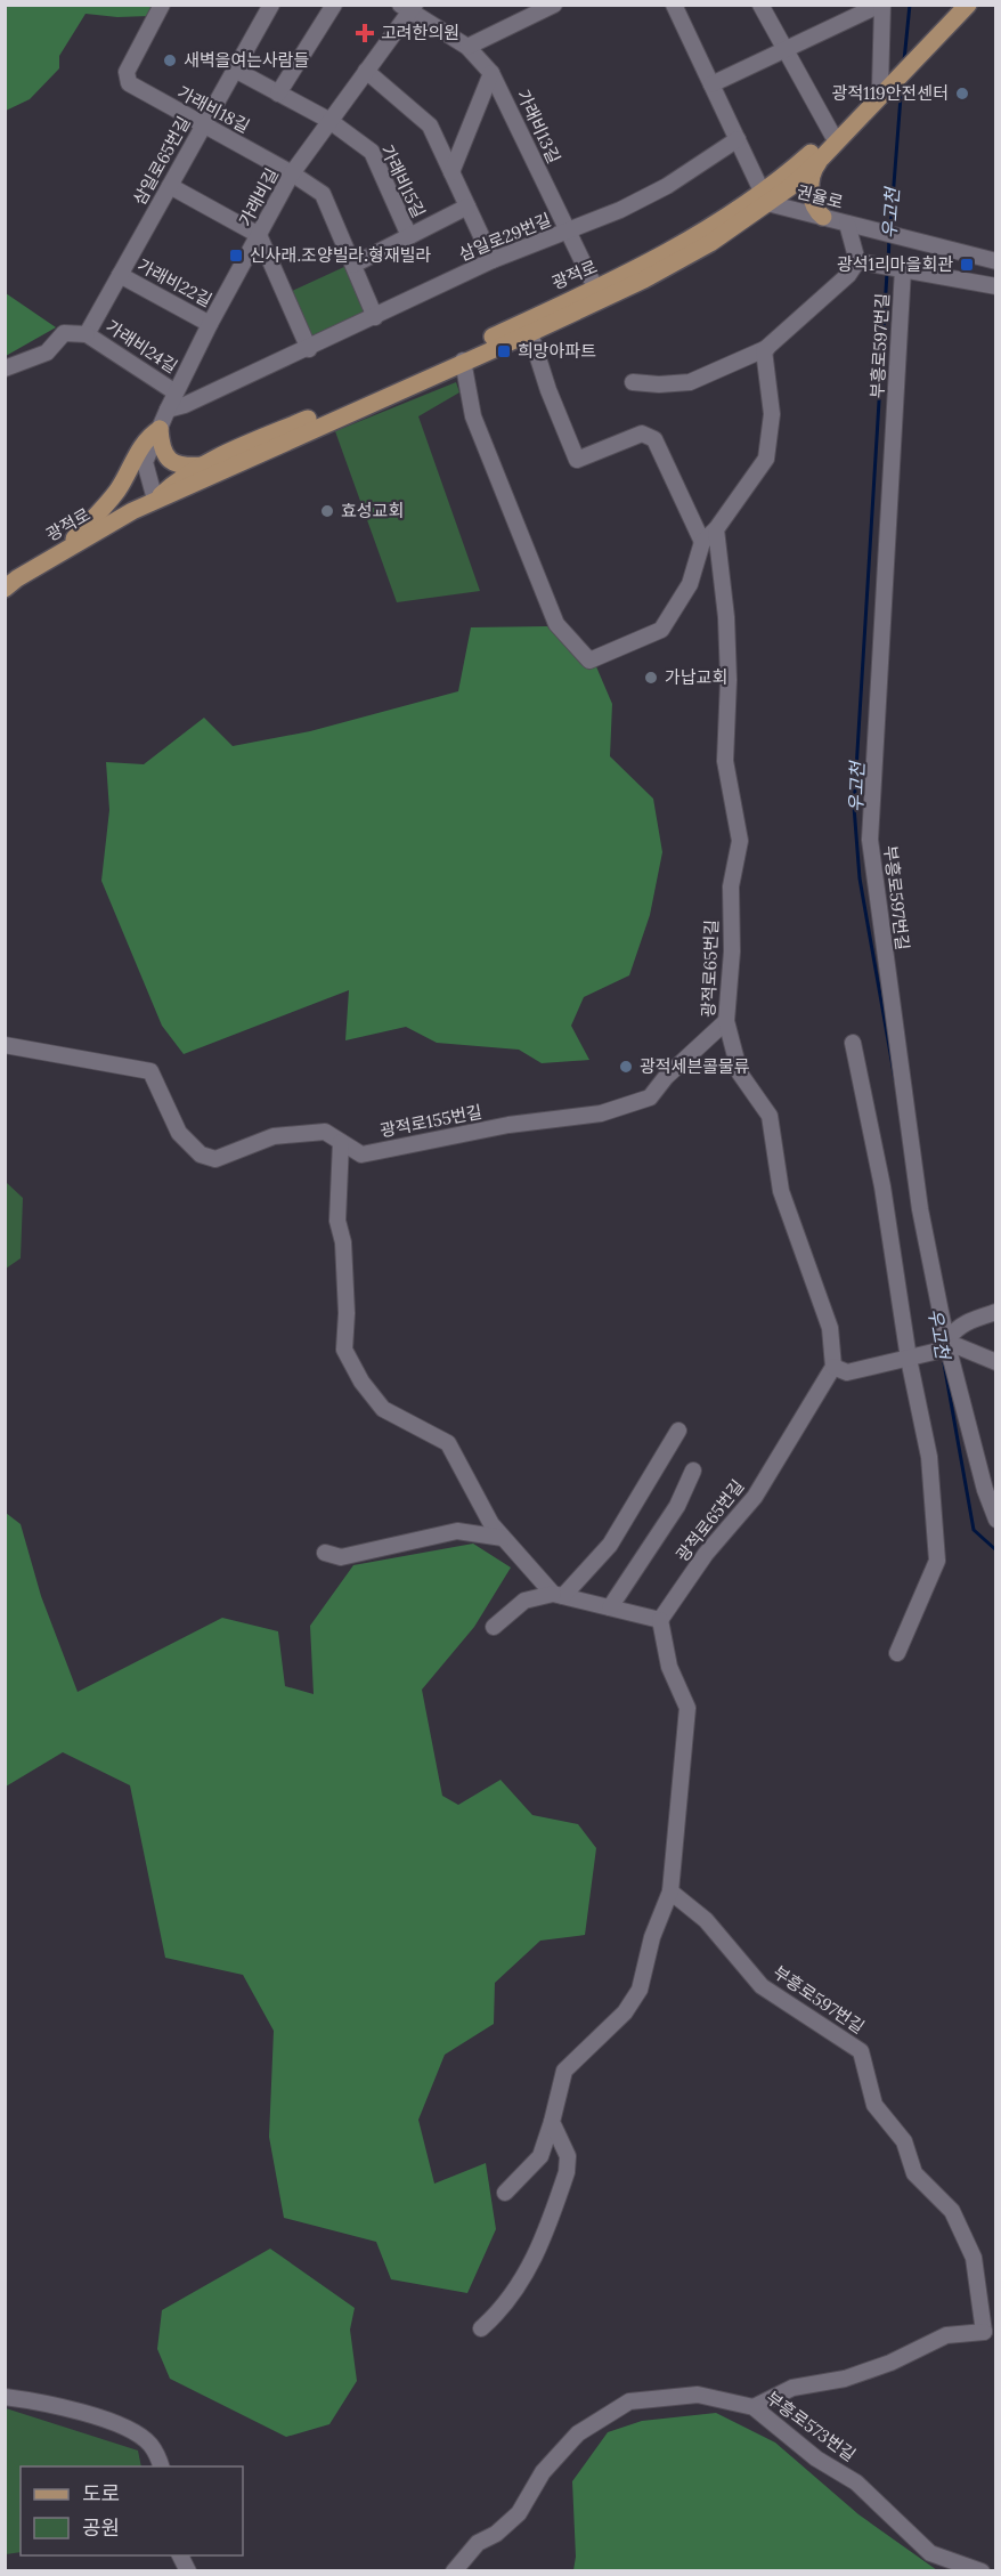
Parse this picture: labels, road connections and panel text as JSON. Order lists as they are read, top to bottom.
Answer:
{
  "streets": {
    "main road": ["광적로"],
    "street": [
      "가래비18길",
      "가래비13길",
      "삼일로65번길",
      "가래비15길",
      "가래비길",
      "권율로",
      "삼일로29번길",
      "가래비22길",
      "부흥로597번길",
      "가래비24길",
      "광적로65번길",
      "광적로155번길",
      "부흥로573번길"
    ]
  },
  "crossings": [
    ["가래비18길", "삼일로65번길"],
    ["가래비18길", "가래비길"],
    ["가래비18길", "삼일로29번길"],
    ["가래비13길", "가래비길"],
    ["가래비13길", "삼일로29번길"],
    ["가래비13길", "광적로"],
    ["삼일로65번길", "가래비15길"],
    ["삼일로65번길", "가래비22길"],
    ["삼일로65번길", "가래비24길"],
    ["가래비15길", "가래비길"],
    ["가래비길", "삼일로29번길"],
    ["가래비길", "광적로"],
    ["가래비길", "가래비22길"],
    ["가래비길", "가래비24길"],
    ["권율로", "광적로"],
    ["광적로65번길", "광적로155번길"]
  ],
  "water": ["우고천"],
  "places": {
    "health": ["고려한의원"],
    "other": [
      "새벽을여는사람들",
      "광적119안전센터",
      "효성교회",
      "가납교회",
      "광적세븐콜물류"
    ],
    "transit": ["신사래.조양빌라.형재빌라", "광석1리마을회관", "희망아파트"]
  },
  "legend": ["도로", "공원"]
}
